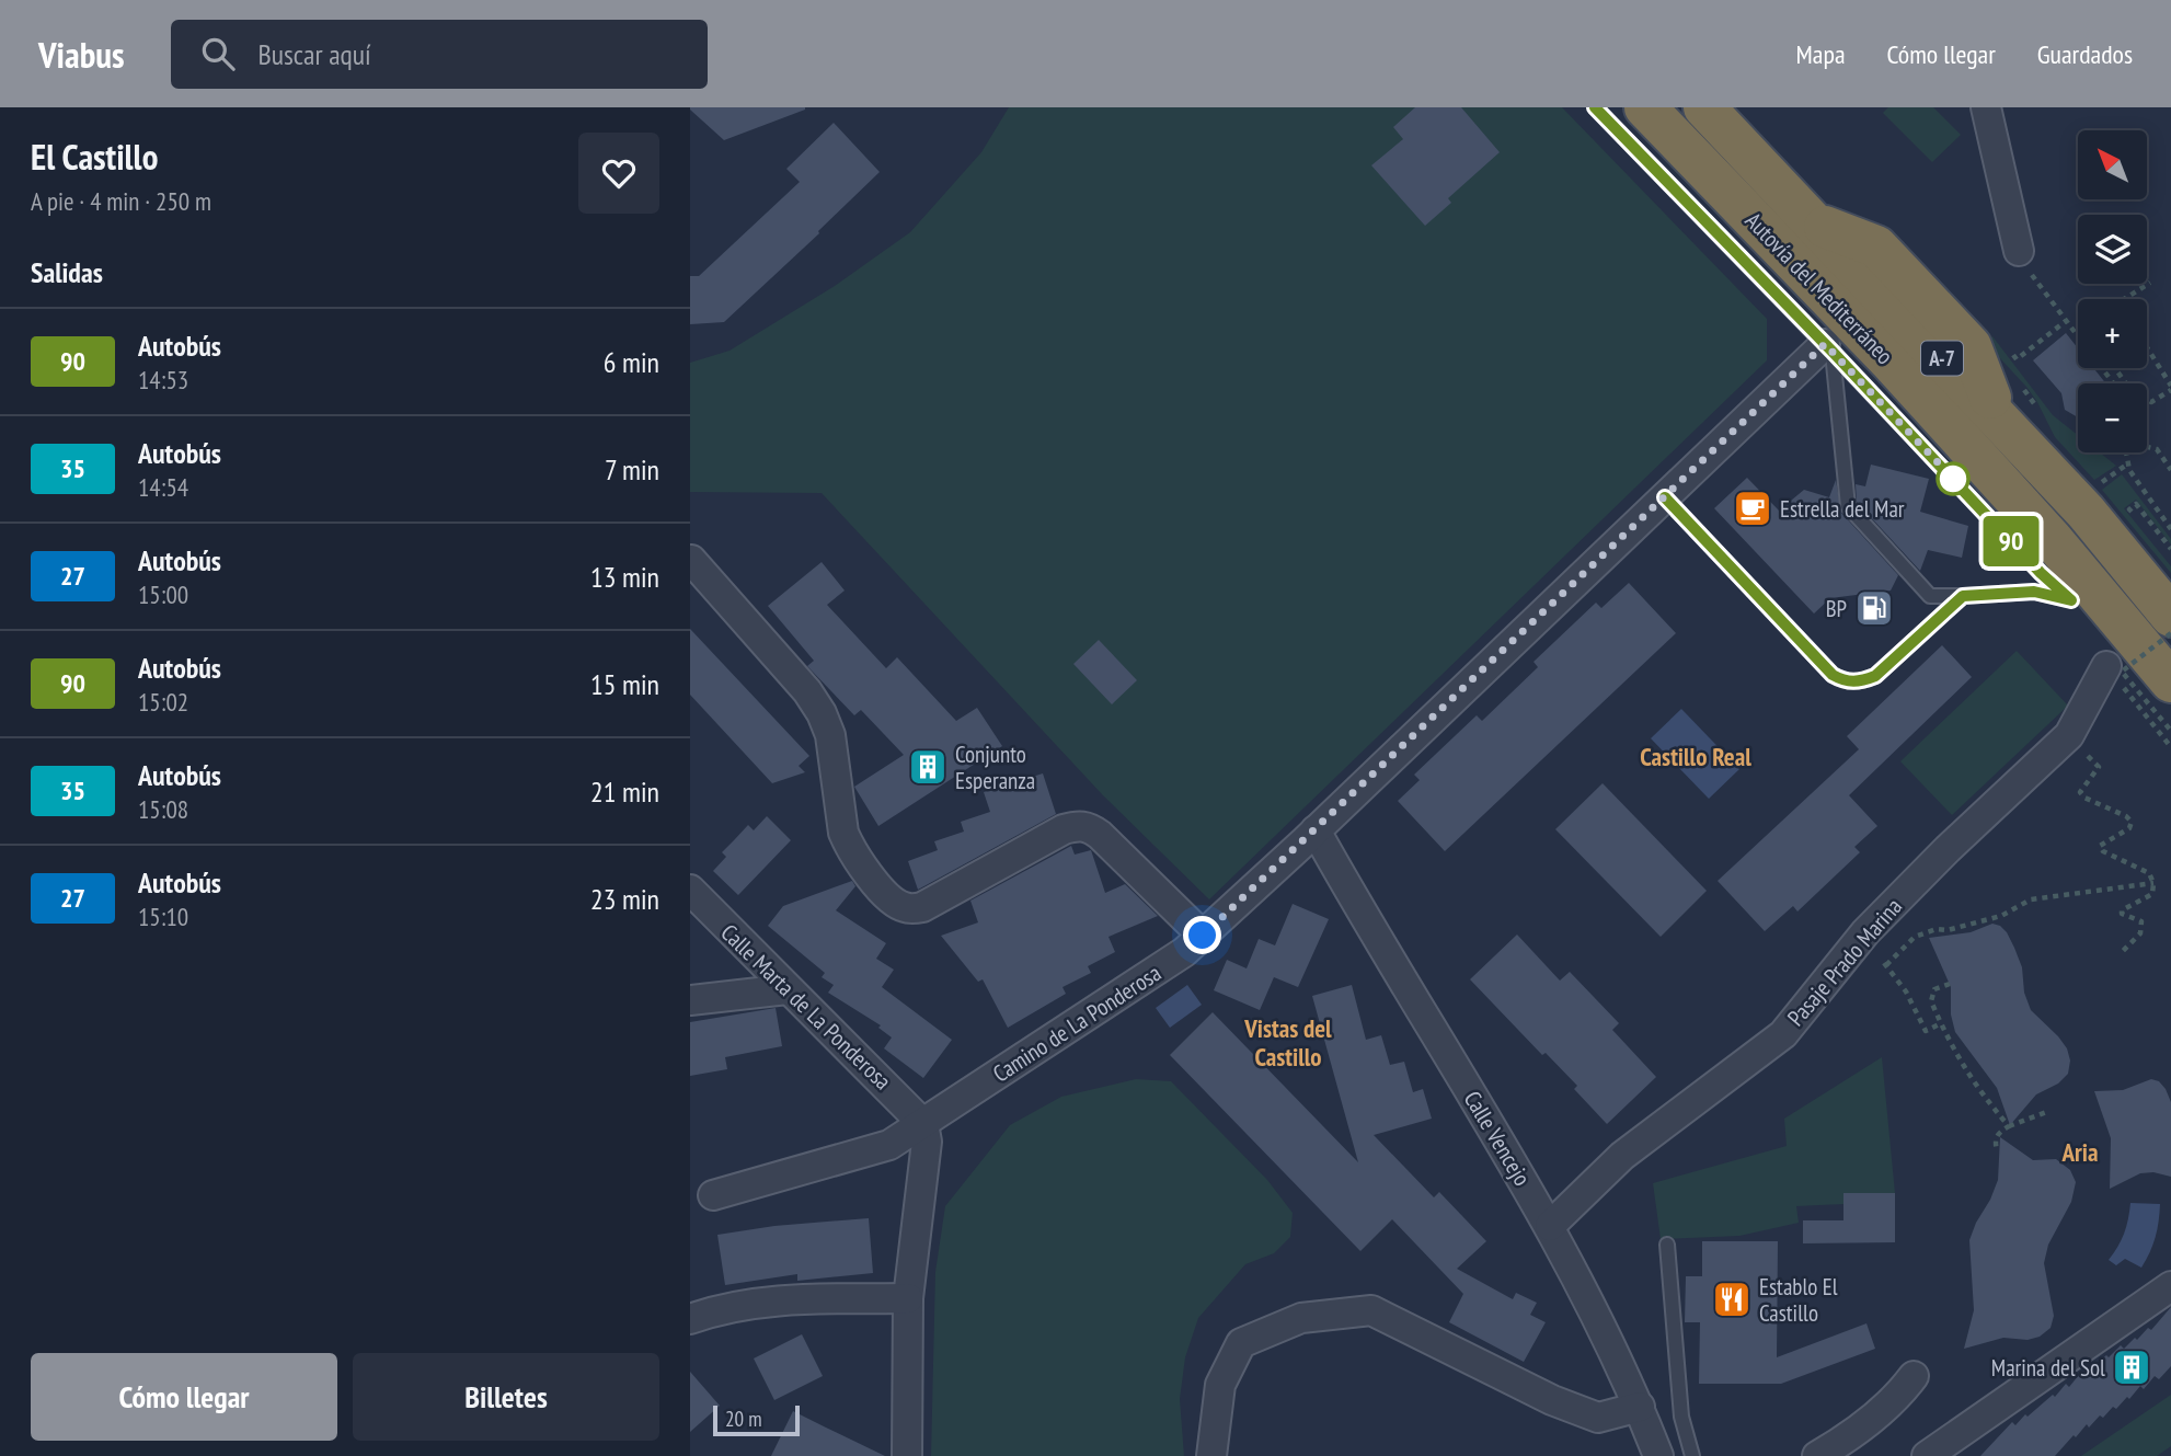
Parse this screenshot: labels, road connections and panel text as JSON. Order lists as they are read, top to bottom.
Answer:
{
  "streets": {
    "highway": ["Autovía del Mediterráneo", "A-7"],
    "street": [
      "Pasaje Prado Marina",
      "Calle Marta de La Ponderosa",
      "Camino de La Ponderosa",
      "Calle Vencejo"
    ]
  },
  "crossings": [
    ["Pasaje Prado Marina", "Calle Vencejo"],
    ["Calle Marta de La Ponderosa", "Camino de La Ponderosa"],
    ["Camino de La Ponderosa", "Calle Vencejo"]
  ],
  "districts": ["Castillo Real", "Vistas del Castillo", "Aria"],
  "places": {
    "cafe": ["Estrella del Mar"],
    "fuel station": ["BP"],
    "building": ["Conjunto Esperanza", "Marina del Sol"],
    "restaurant": ["Establo El Castillo"]
  },
  "lines": ["bus line 90"],
  "scale_bar": "20 m",
  "north": "top left",
  "page": {
    "header": "Viabus",
    "search": "Buscar aquí",
    "nav": ["Mapa", "Cómo llegar", "Guardados"],
    "heading": [
      ["El Castillo", "A pie · 4 min · 250 m"],
      "Salidas"
    ],
    "on_map": "90",
    "map_buttons": ["+", "−"],
    "list": [
      {
        "mark": "90",
        "name": "Autobús",
        "note": "14:53",
        "value": "6 min"
      },
      {
        "mark": "35",
        "name": "Autobús",
        "note": "14:54",
        "value": "7 min"
      },
      {
        "mark": "27",
        "name": "Autobús",
        "note": "15:00",
        "value": "13 min"
      },
      {
        "mark": "90",
        "name": "Autobús",
        "note": "15:02",
        "value": "15 min"
      },
      {
        "mark": "35",
        "name": "Autobús",
        "note": "15:08",
        "value": "21 min"
      },
      {
        "mark": "27",
        "name": "Autobús",
        "note": "15:10",
        "value": "23 min"
      }
    ],
    "buttons": ["Cómo llegar", "Billetes"],
    "scale": "20 m"
  }
}
